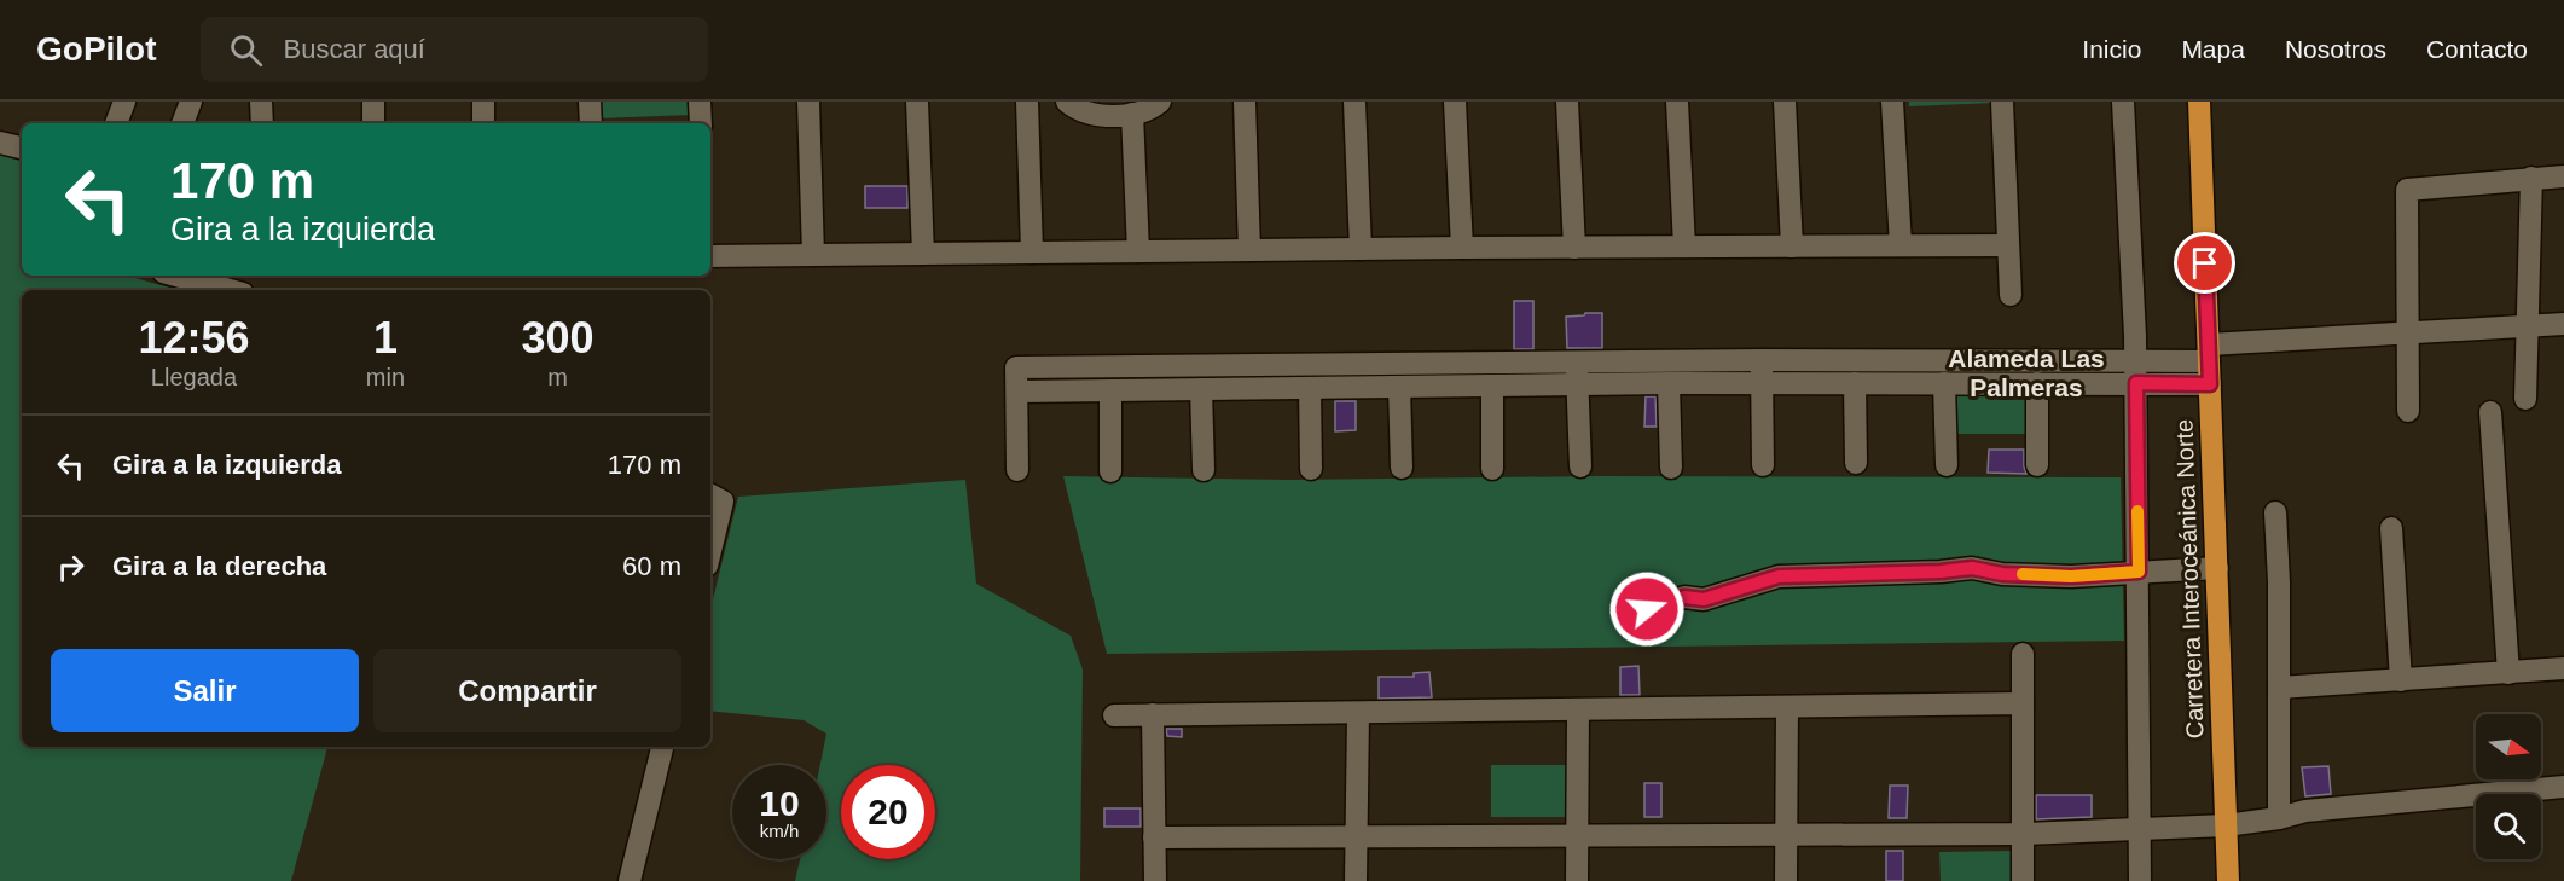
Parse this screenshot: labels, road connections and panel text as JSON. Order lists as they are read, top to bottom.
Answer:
{
  "streets": {
    "highway": ["Carretera Interoceánica Norte"]
  },
  "districts": ["Alameda Las Palmeras"],
  "north": "right",
  "page": {
    "header": "GoPilot",
    "search": "Buscar aquí",
    "nav": [
      "Inicio",
      "Mapa",
      "Nosotros",
      "Contacto"
    ],
    "turn": ["170 m", "Gira a la izquierda"],
    "eta": [
      "12:56",
      "Llegada",
      "1",
      "min",
      "300",
      "m"
    ],
    "list": [
      {
        "name": "Gira a la izquierda",
        "value": "170 m"
      },
      {
        "name": "Gira a la derecha",
        "value": "60 m"
      }
    ],
    "buttons": ["Salir", "Compartir"],
    "speed": "10 km/h",
    "limit": "20"
  }
}
